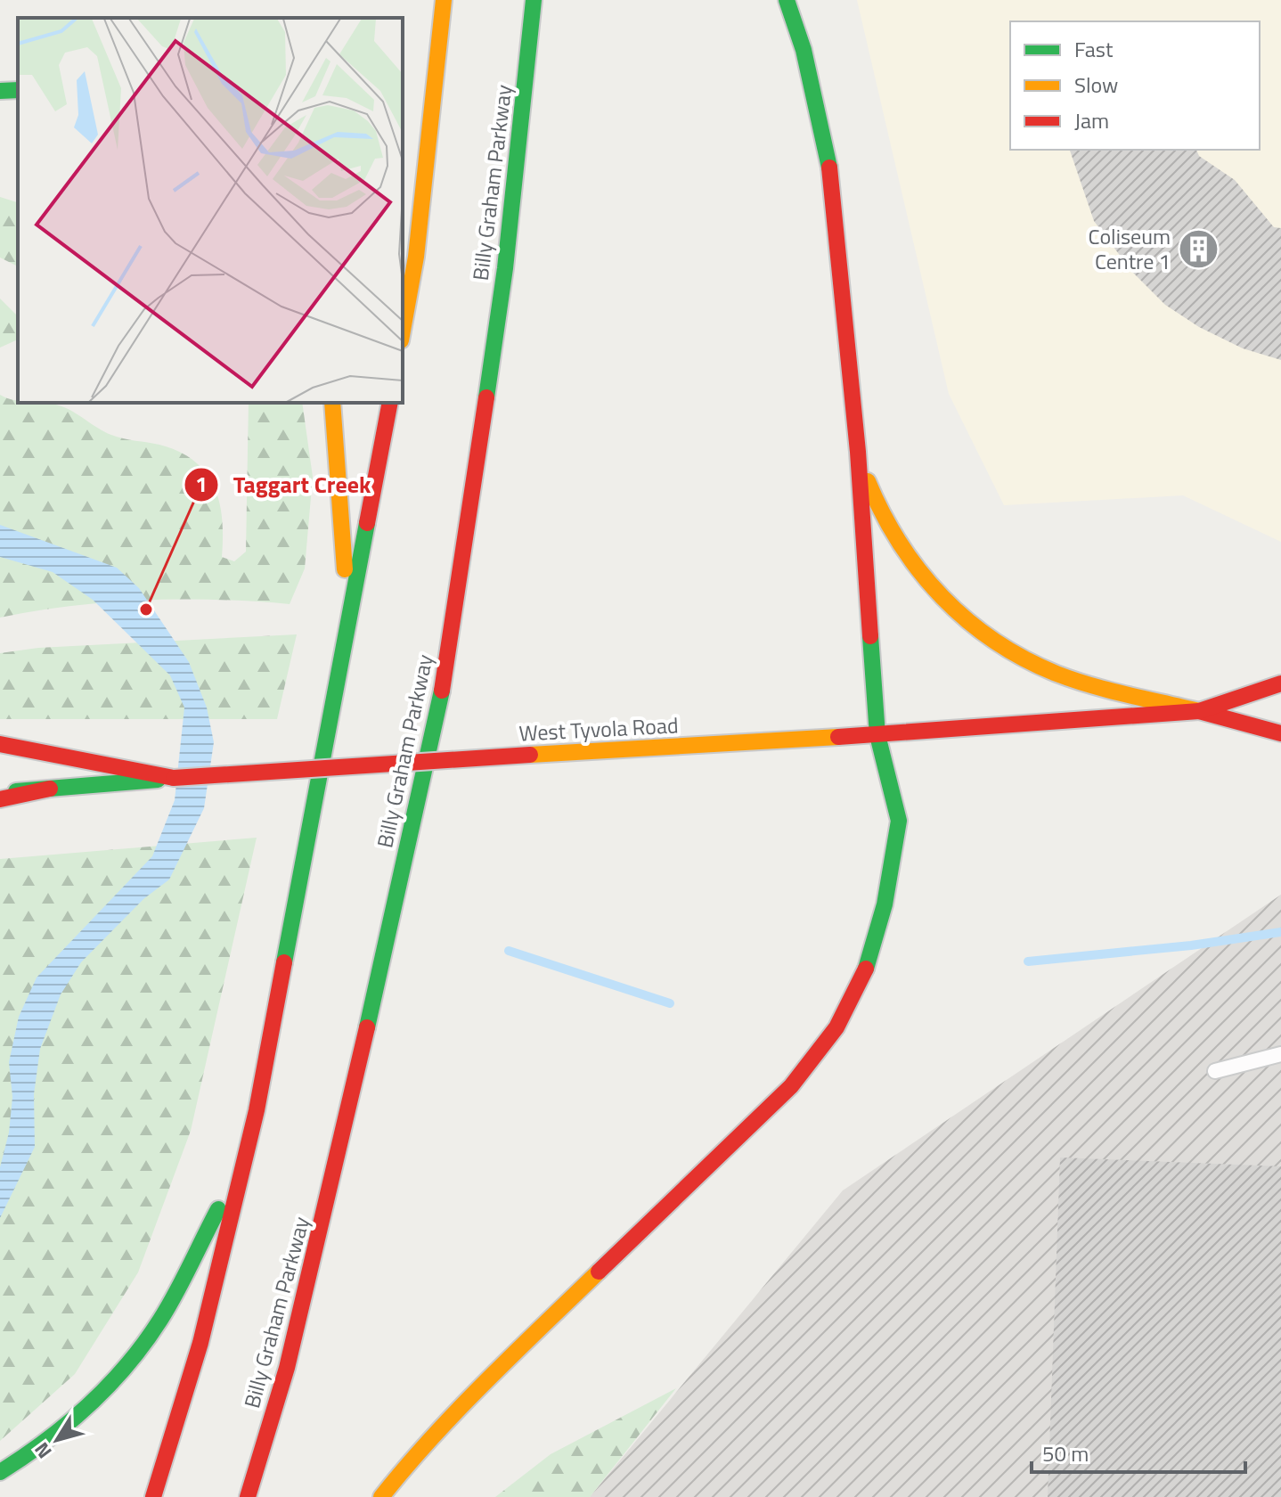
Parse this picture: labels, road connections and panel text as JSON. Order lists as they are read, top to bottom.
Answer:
{
  "streets": {
    "main road": ["Billy Graham Parkway", "West Tyvola Road"]
  },
  "places": {
    "building": ["Coliseum Centre 1"],
    "other": ["Taggart Creek"]
  },
  "legend": ["Fast", "Slow", "Jam"],
  "scale_bar": "50 m",
  "north": "bottom left"
}
